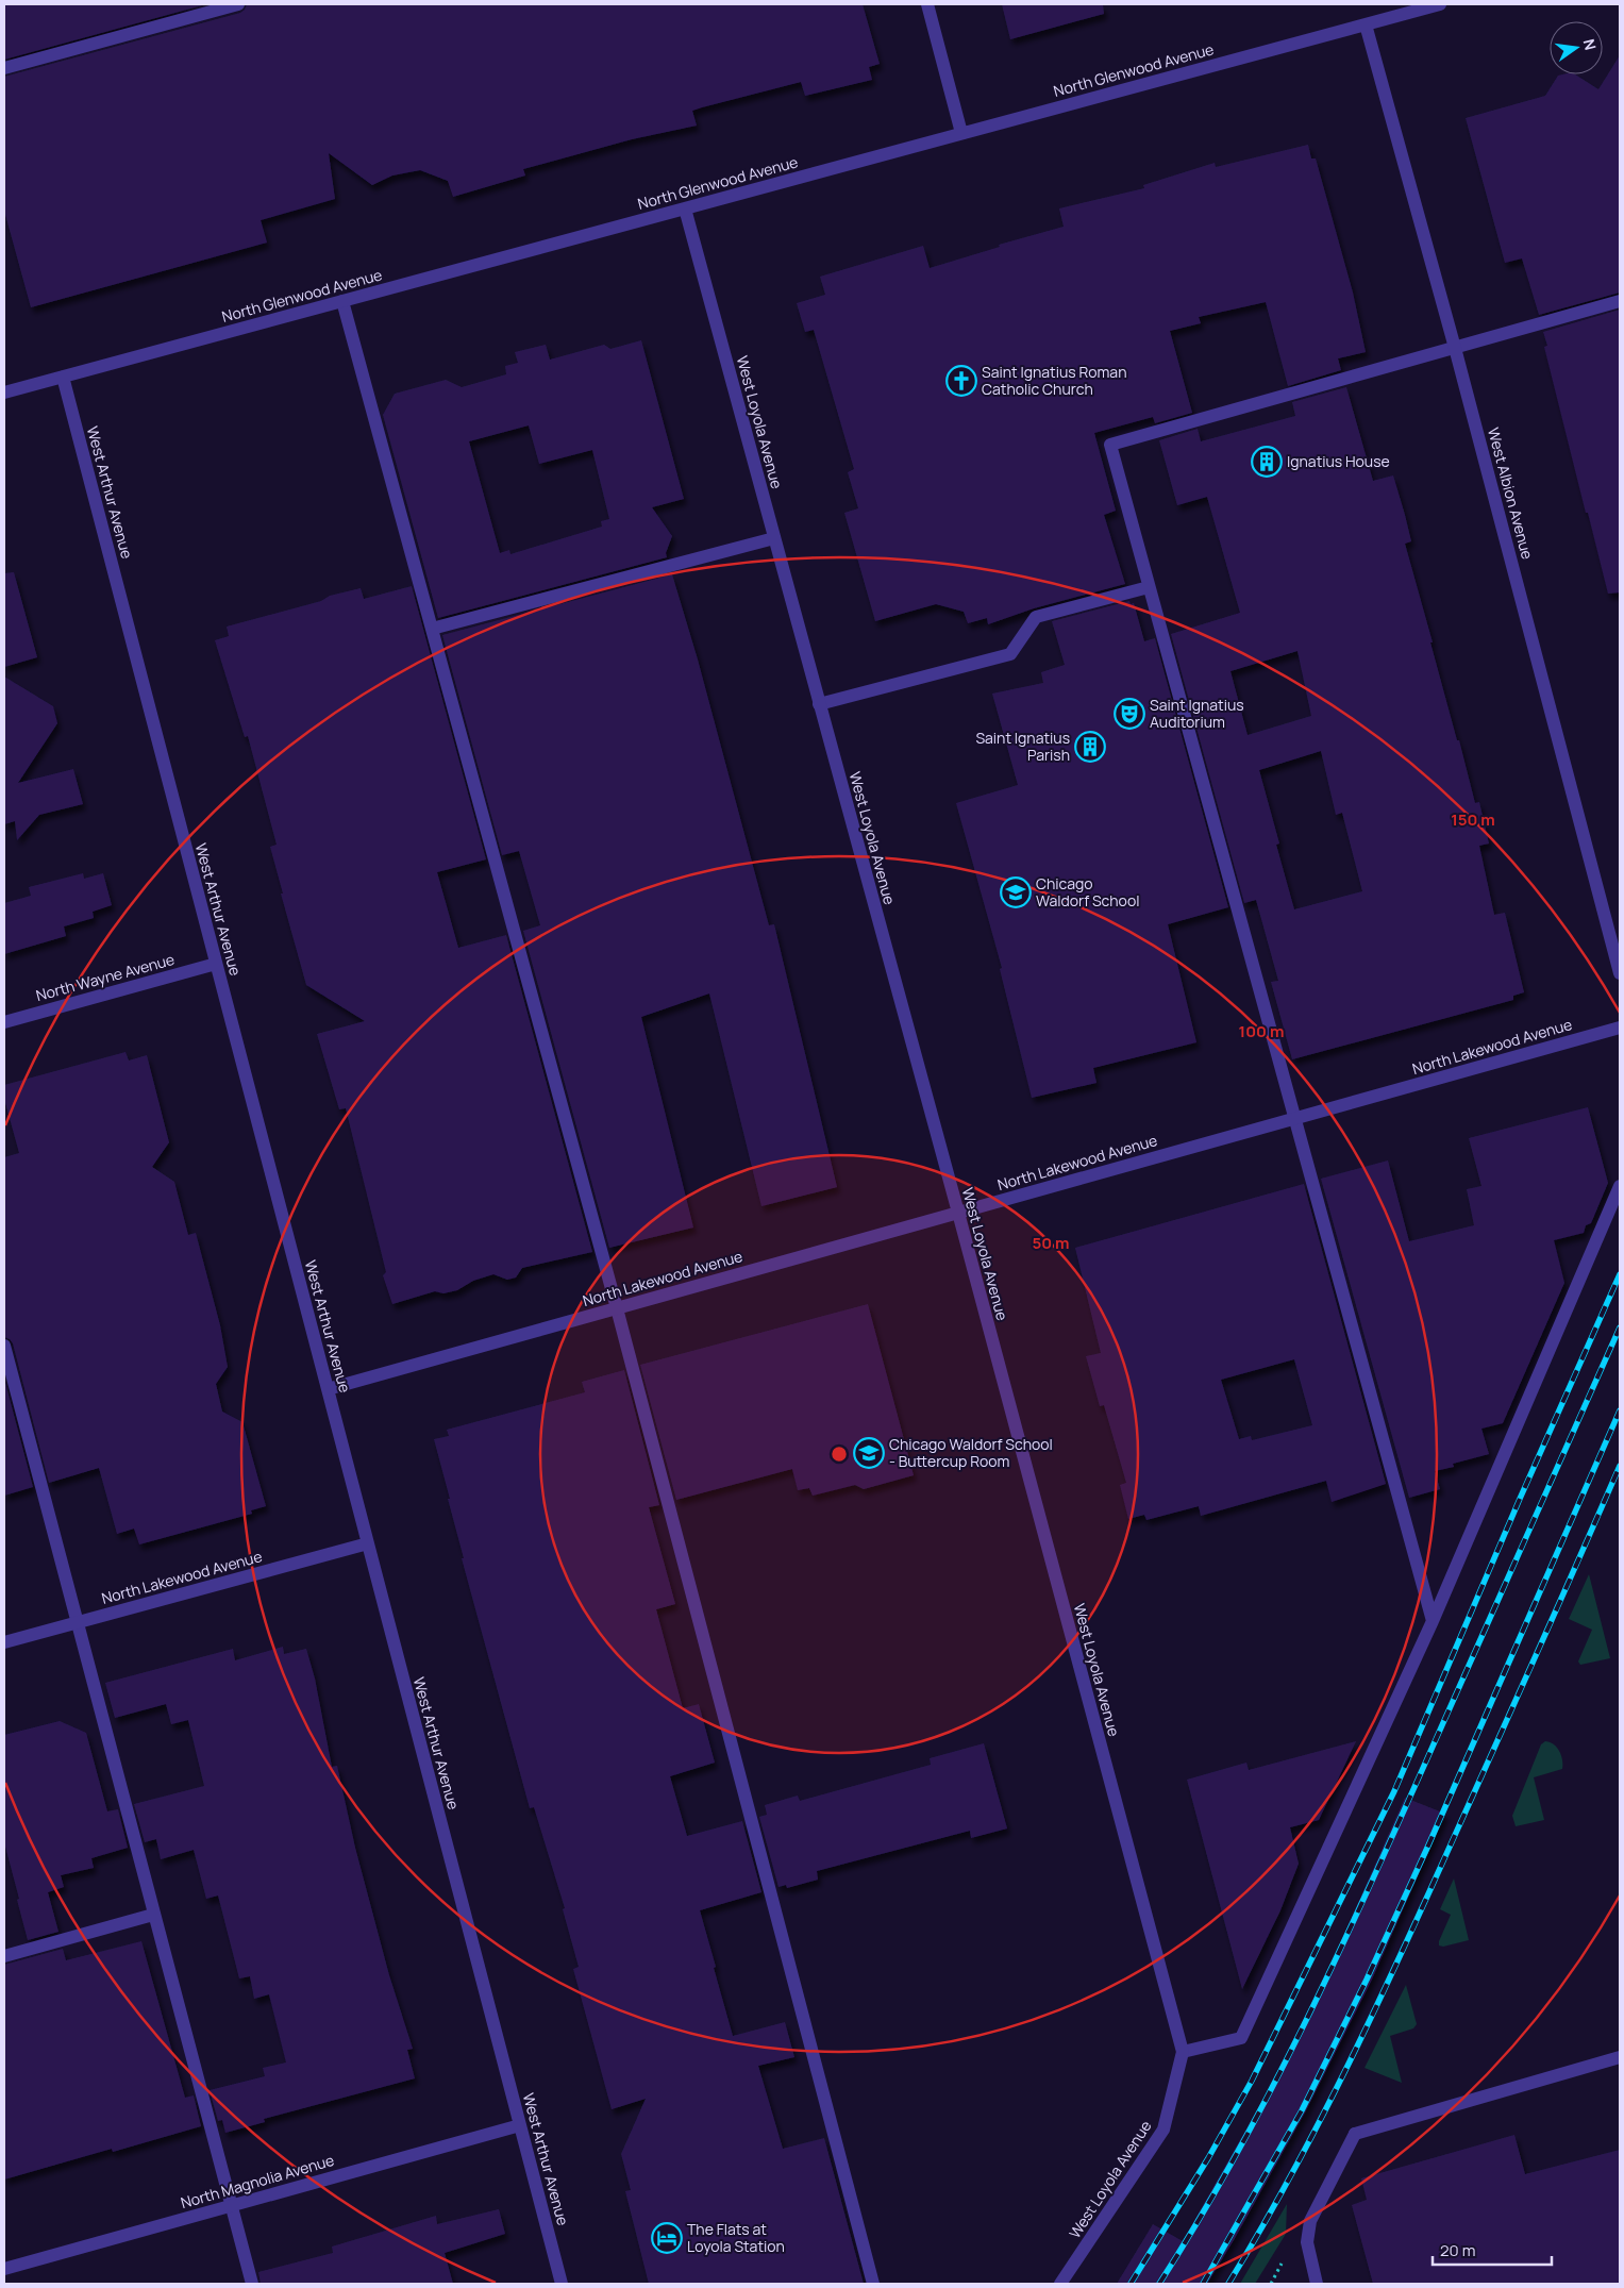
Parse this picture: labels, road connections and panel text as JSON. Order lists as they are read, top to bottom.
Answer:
{
  "streets": {
    "street": [
      "North Glenwood Avenue",
      "West Loyola Avenue",
      "West Arthur Avenue",
      "West Albion Avenue",
      "North Wayne Avenue",
      "North Lakewood Avenue",
      "North Magnolia Avenue"
    ]
  },
  "crossings": [
    ["North Glenwood Avenue", "West Loyola Avenue"],
    ["North Glenwood Avenue", "West Arthur Avenue"],
    ["North Glenwood Avenue", "West Albion Avenue"],
    ["West Loyola Avenue", "North Lakewood Avenue"],
    ["West Arthur Avenue", "North Wayne Avenue"],
    ["West Arthur Avenue", "North Lakewood Avenue"],
    ["West Arthur Avenue", "North Magnolia Avenue"]
  ],
  "places": {
    "church": ["Saint Ignatius Roman Catholic Church"],
    "building": ["Ignatius House", "Saint Ignatius Parish"],
    "theatre": ["Saint Ignatius Auditorium"],
    "school or university": ["Chicago Waldorf School", "Chicago Waldorf School - Buttercup Room"],
    "hotel": ["The Flats at Loyola Station"]
  },
  "scale_bar": "20 m",
  "north": "right",
  "rings": ["150 m", "100 m", "50 m"]
}
